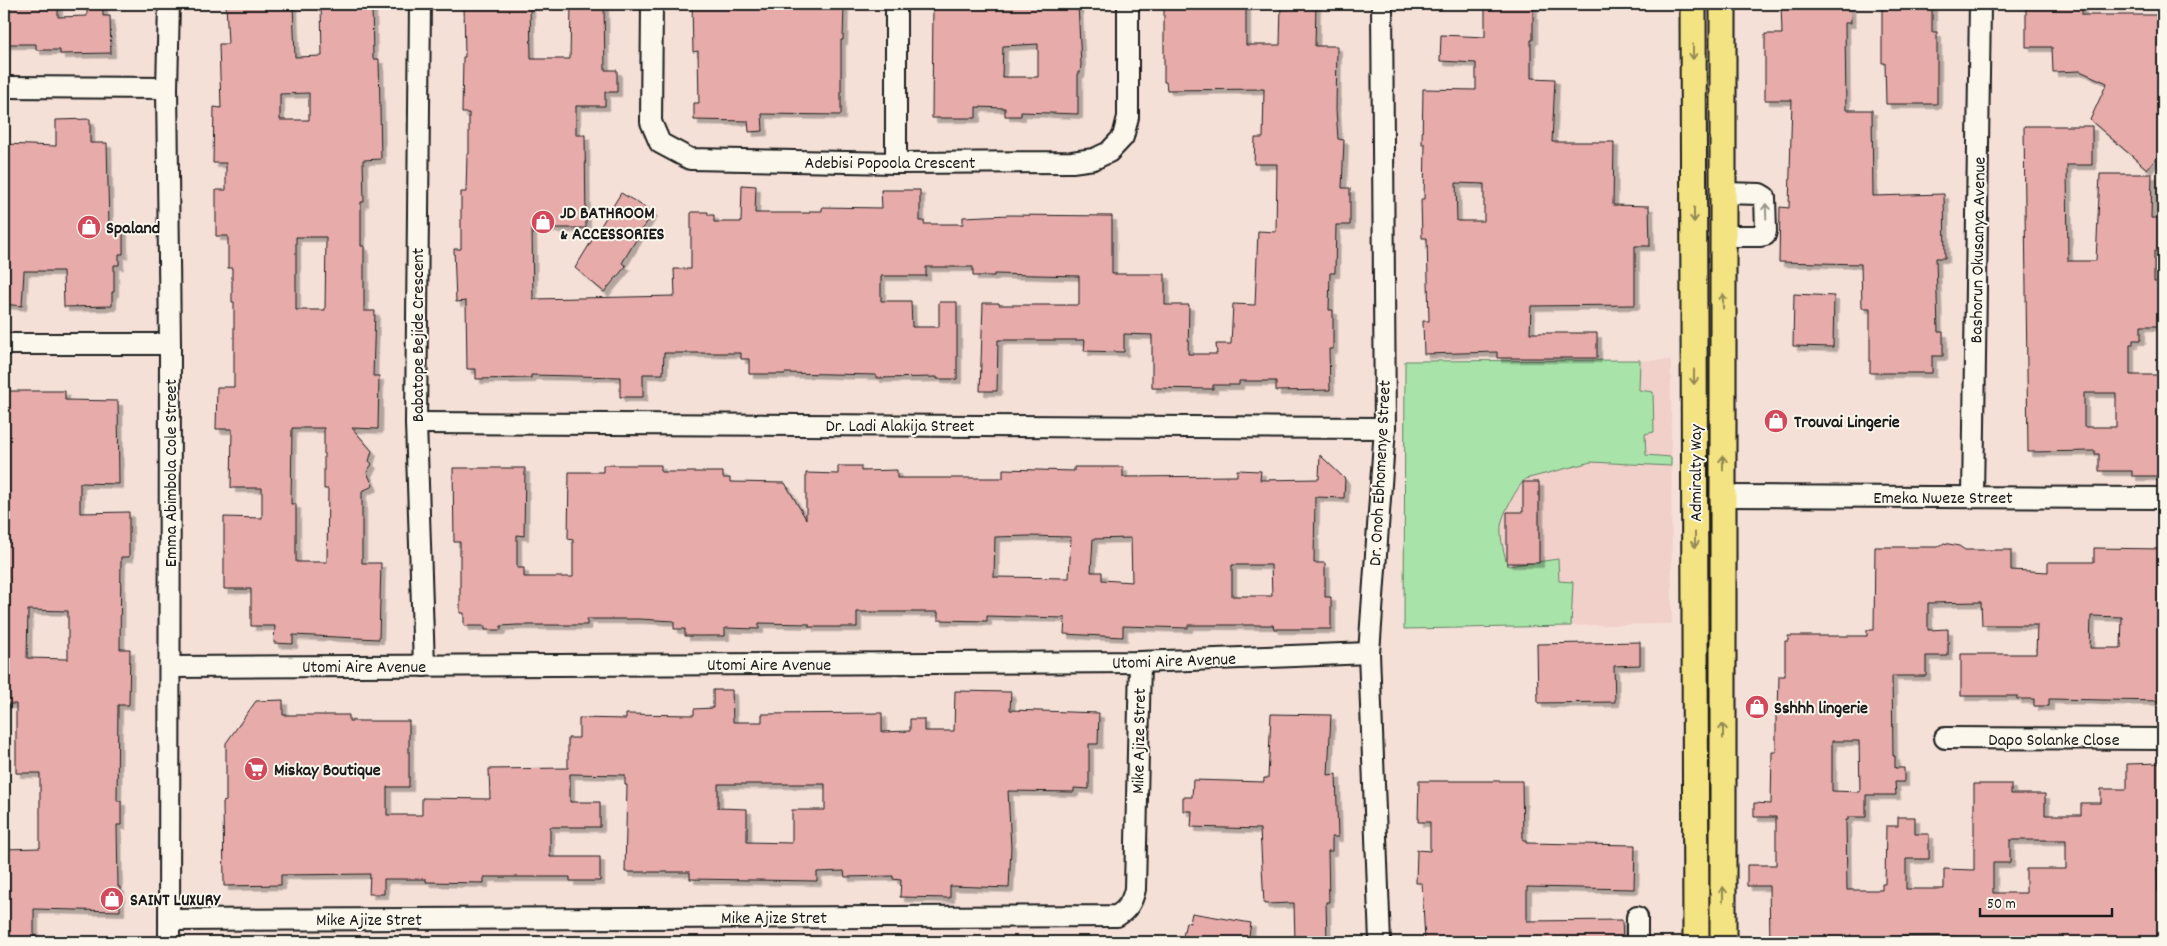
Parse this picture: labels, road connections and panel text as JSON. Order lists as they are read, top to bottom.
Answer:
{
  "streets": {
    "main road": ["Admiralty Way"],
    "street": [
      "Adebisi Popoola Crescent",
      "Bashorun Okusanya Avenue",
      "Babatope Bejide Crescent",
      "Dr. Ladi Alakija Street",
      "Emma Abimbola Cole Street",
      "Dr. Onoh Ebhomenye Street",
      "Emeka Nweze Street",
      "Utomi Aire Avenue",
      "Dapo Solanke Close",
      "Mike Ajize Stret"
    ]
  },
  "crossings": [
    ["Bashorun Okusanya Avenue", "Emeka Nweze Street"],
    ["Babatope Bejide Crescent", "Dr. Ladi Alakija Street"],
    ["Babatope Bejide Crescent", "Utomi Aire Avenue"],
    ["Dr. Ladi Alakija Street", "Dr. Onoh Ebhomenye Street"],
    ["Emma Abimbola Cole Street", "Utomi Aire Avenue"],
    ["Emma Abimbola Cole Street", "Mike Ajize Stret"],
    ["Dr. Onoh Ebhomenye Street", "Utomi Aire Avenue"],
    ["Admiralty Way", "Emeka Nweze Street"],
    ["Utomi Aire Avenue", "Mike Ajize Stret"]
  ],
  "places": {
    "shop": [
      "JD BATHROOM & ACCESSORIES",
      "Spaland",
      "Trouvai Lingerie",
      "Sshhh lingerie",
      "SAINT LUXURY"
    ],
    "supermarket": ["Miskay Boutique"]
  },
  "scale_bar": "50 m"
}
